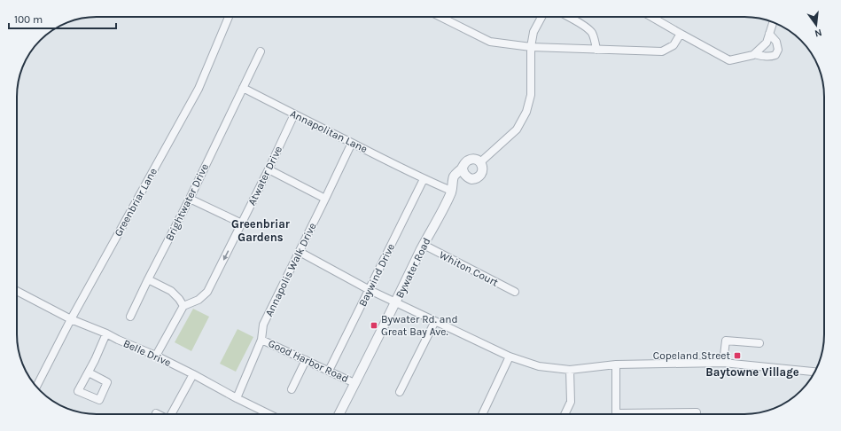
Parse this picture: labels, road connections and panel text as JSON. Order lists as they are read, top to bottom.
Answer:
{
  "streets": {
    "street": [
      "Annapolitan Lane",
      "Atwater Drive",
      "Greenbriar Lane",
      "Brightwater Drive",
      "Bywater Road",
      "Whiton Court",
      "Annapolis Walk Drive",
      "Baywind Drive",
      "Belle Drive",
      "Good Harbor Road"
    ]
  },
  "crossings": [
    ["Annapolitan Lane", "Atwater Drive"],
    ["Annapolitan Lane", "Brightwater Drive"],
    ["Annapolitan Lane", "Bywater Road"],
    ["Annapolitan Lane", "Annapolis Walk Drive"],
    ["Annapolitan Lane", "Baywind Drive"],
    ["Greenbriar Lane", "Belle Drive"],
    ["Bywater Road", "Whiton Court"],
    ["Bywater Road", "Good Harbor Road"],
    ["Annapolis Walk Drive", "Belle Drive"],
    ["Annapolis Walk Drive", "Good Harbor Road"],
    ["Baywind Drive", "Good Harbor Road"]
  ],
  "one_way": ["Atwater Drive"],
  "districts": ["Greenbriar Gardens", "Baytowne Village"],
  "places": {
    "transit": ["Bywater Rd. and Great Bay Ave.", "Copeland Street"]
  },
  "scale_bar": "100 m",
  "north": "bottom"
}
